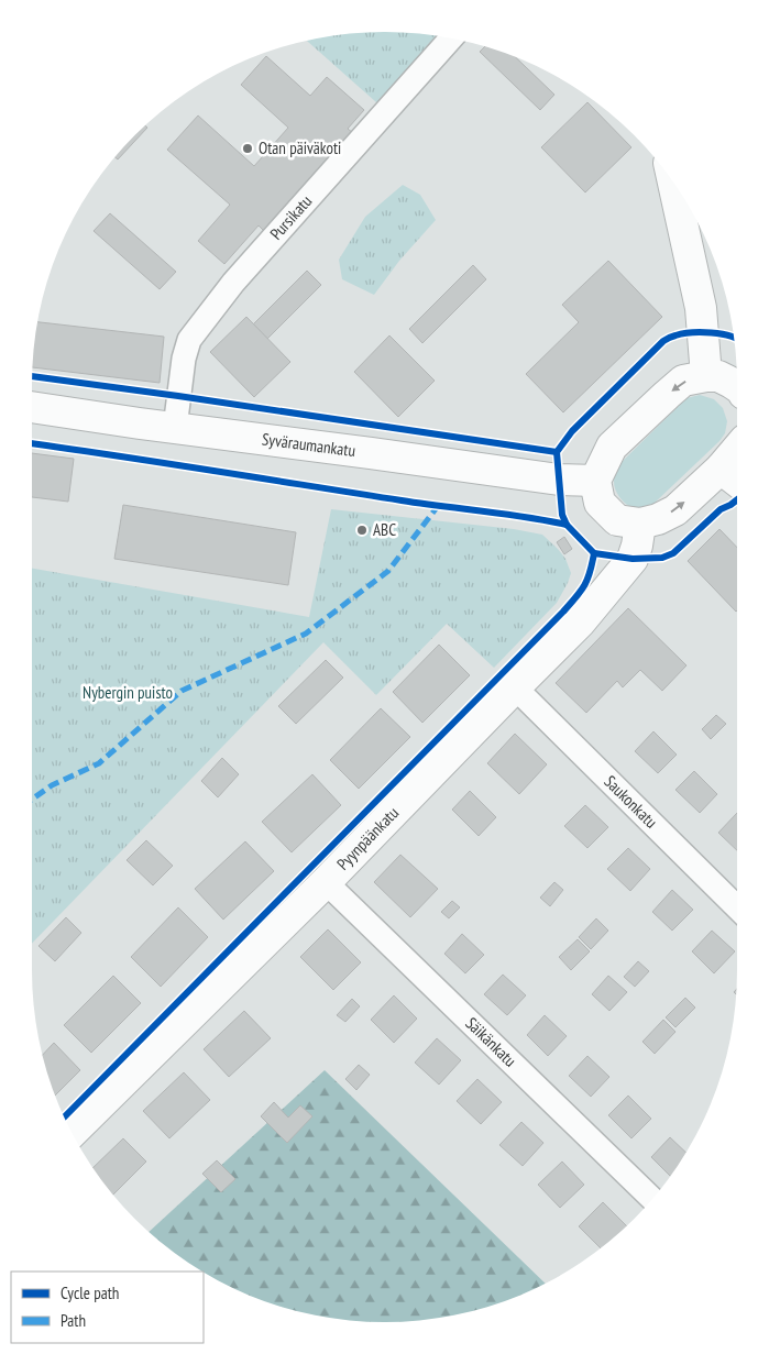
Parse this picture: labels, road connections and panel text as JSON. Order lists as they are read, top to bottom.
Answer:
{
  "streets": {
    "main road": ["Syväraumankatu", "Pyynpäänkatu"],
    "street": ["Pursikatu", "Saukonkatu", "Säikänkatu"]
  },
  "crossings": [
    ["Pursikatu", "Syväraumankatu"],
    ["Saukonkatu", "Pyynpäänkatu"],
    ["Pyynpäänkatu", "Säikänkatu"]
  ],
  "parks": ["Nybergin puisto"],
  "places": ["Otan päiväkoti", "ABC"],
  "legend": ["Cycle path", "Path"]
}
